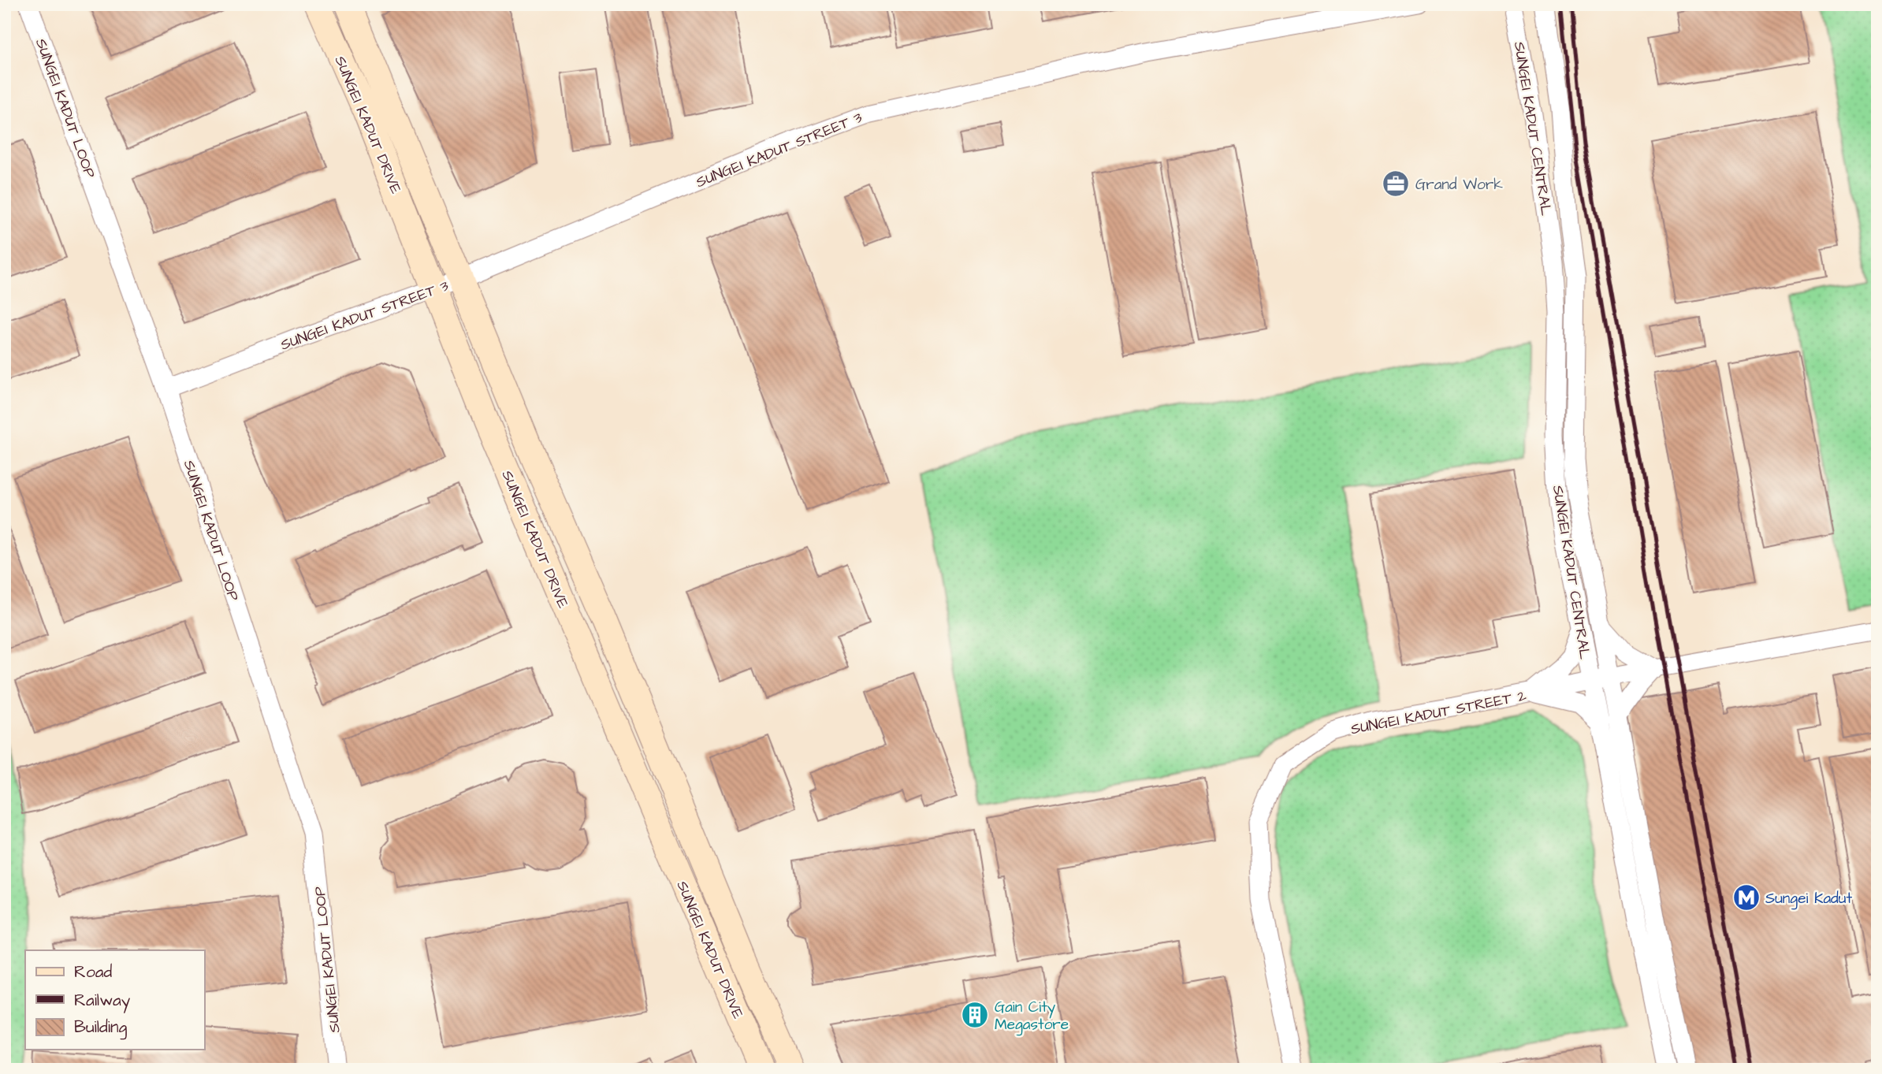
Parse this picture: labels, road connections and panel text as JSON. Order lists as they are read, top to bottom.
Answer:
{
  "streets": {
    "main road": ["SUNGEI KADUT DRIVE"],
    "street": [
      "SUNGEI KADUT LOOP",
      "SUNGEI KADUT CENTRAL",
      "SUNGEI KADUT STREET 3",
      "SUNGEI KADUT STREET 2"
    ]
  },
  "crossings": [
    ["SUNGEI KADUT LOOP", "SUNGEI KADUT STREET 3"],
    ["SUNGEI KADUT DRIVE", "SUNGEI KADUT STREET 3"],
    ["SUNGEI KADUT CENTRAL", "SUNGEI KADUT STREET 2"]
  ],
  "places": {
    "office": ["Grand Work"],
    "metro station": ["Sungei Kadut"],
    "building": ["Gain City Megastore"]
  },
  "legend": ["Road", "Railway", "Building"]
}
